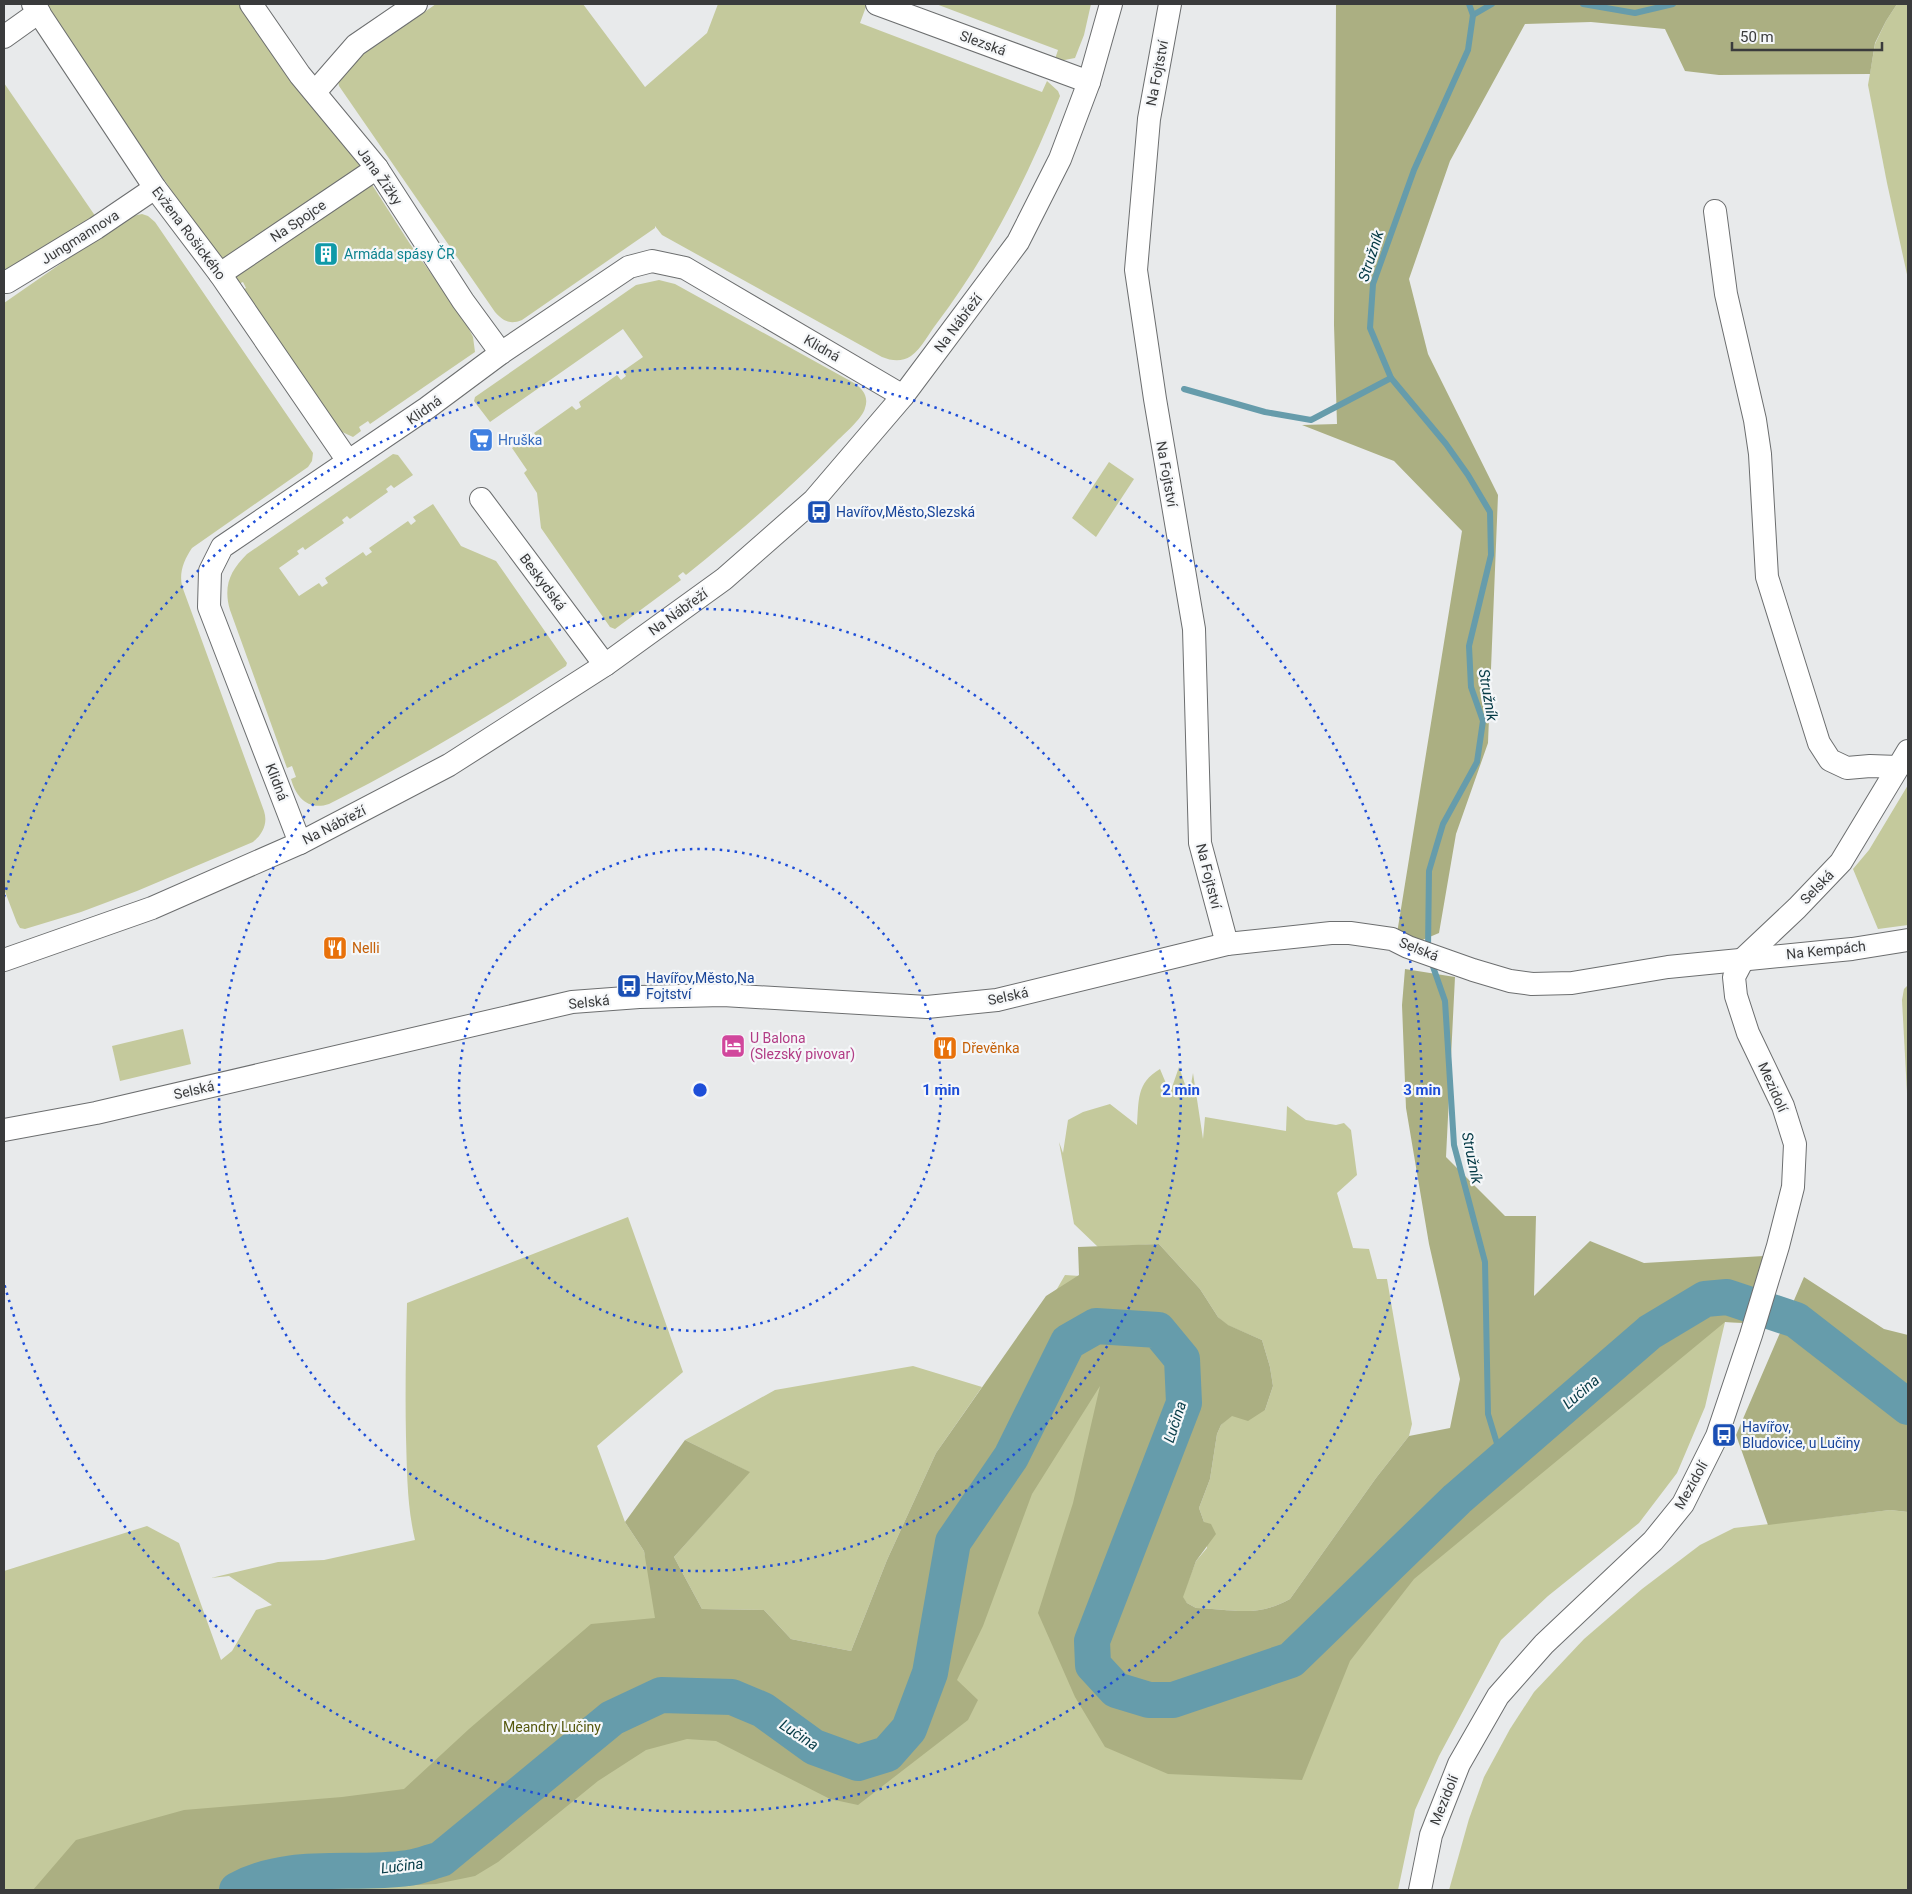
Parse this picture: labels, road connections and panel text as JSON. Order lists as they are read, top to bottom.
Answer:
{
  "streets": {
    "street": [
      "Slezská",
      "Na Fojtství",
      "Jana Žižky",
      "Na Spojce",
      "Evžena Rošického",
      "Jungmannova",
      "Na Nábřeží",
      "Klidná",
      "Beskydská",
      "Selská",
      "Na Kempách",
      "Mezidolí"
    ]
  },
  "crossings": [
    ["Slezská", "Na Nábřeží"],
    ["Na Fojtství", "Selská"],
    ["Jana Žižky", "Na Spojce"],
    ["Jana Žižky", "Klidná"],
    ["Na Spojce", "Evžena Rošického"],
    ["Evžena Rošického", "Jungmannova"],
    ["Evžena Rošického", "Klidná"],
    ["Na Nábřeží", "Klidná"],
    ["Na Nábřeží", "Beskydská"],
    ["Selská", "Na Kempách"],
    ["Selská", "Mezidolí"],
    ["Na Kempách", "Mezidolí"]
  ],
  "water": ["Stružník", "Lučina"],
  "parks": ["Meandry Lučiny"],
  "places": {
    "building": ["Armáda spásy ČR"],
    "supermarket": ["Hruška"],
    "bus stop": ["Havířov,Město,Slezská", "Havířov,Město,Na Fojtství", "Havířov, Bludovice, u Lučiny"],
    "restaurant": ["Nelli", "Dřevěnka"],
    "hotel": ["U Balona (Slezský pivovar)"]
  },
  "scale_bar": "50 m",
  "rings": ["1 min", "2 min", "3 min"]
}
